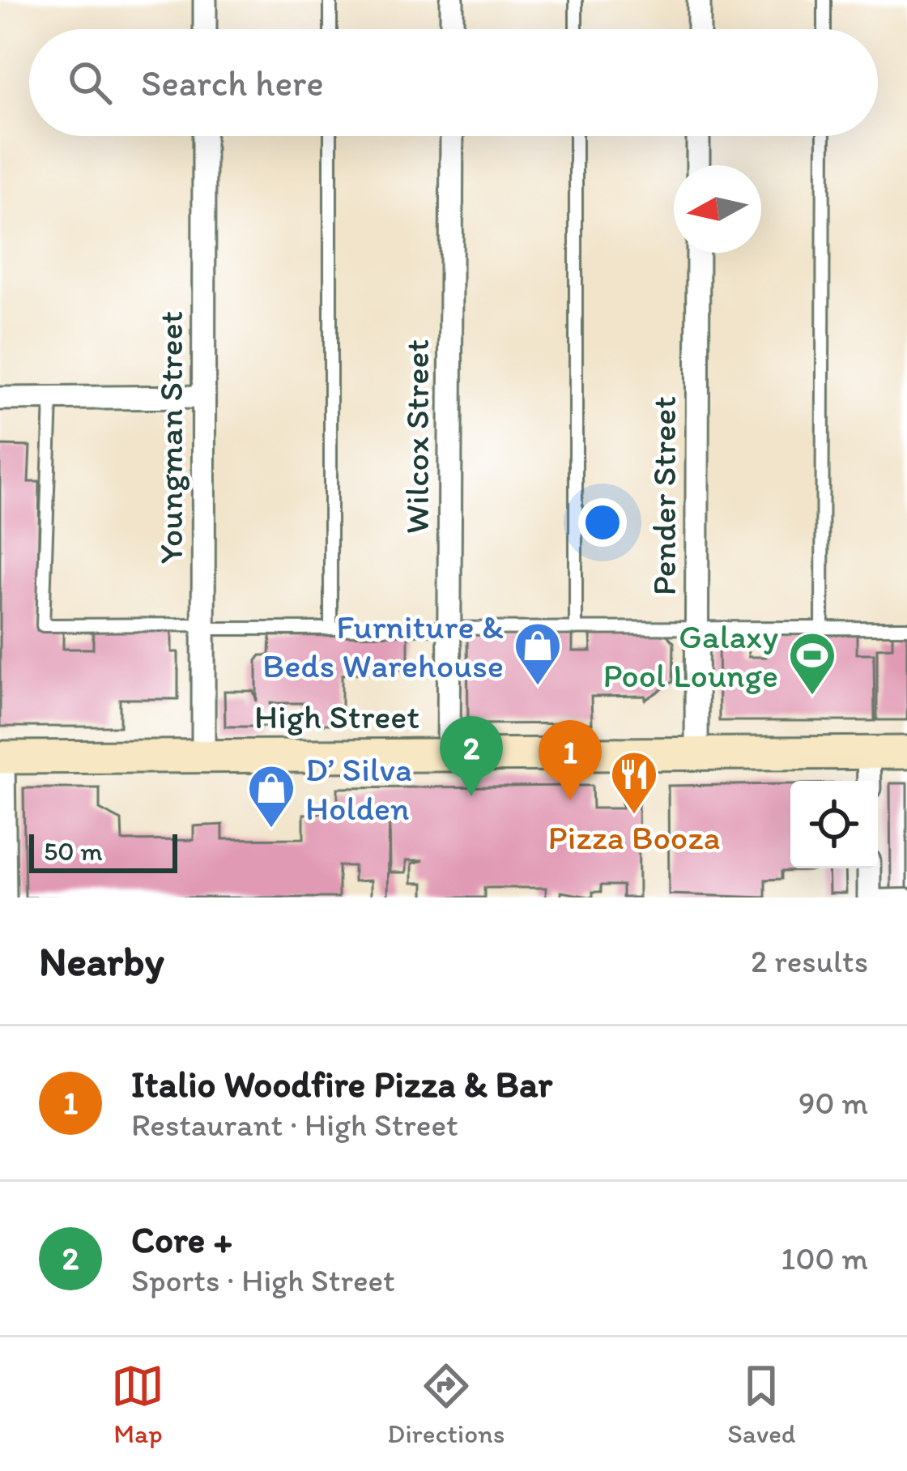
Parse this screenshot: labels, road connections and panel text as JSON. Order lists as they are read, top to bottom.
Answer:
{
  "streets": {
    "main road": ["High Street"],
    "street": ["Wilcox Street", "Youngman Street", "Pender Street"]
  },
  "crossings": [
    ["Wilcox Street", "High Street"],
    ["Youngman Street", "High Street"],
    ["Pender Street", "High Street"]
  ],
  "places": {
    "shop": ["Furniture & Beds Warehouse", "D’ Silva Holden"],
    "sports": ["Galaxy Pool Lounge"],
    "restaurant": ["Pizza Booza"]
  },
  "scale_bar": "50 m",
  "north": "left",
  "page": {
    "search": "Search here",
    "pins": ["2", "1"],
    "scale": "50 m",
    "heading": ["Nearby", "2 results"],
    "list": [
      {
        "mark": "1",
        "name": "Italio Woodfire Pizza & Bar",
        "note": "Restaurant · High Street",
        "value": "90 m"
      },
      {
        "mark": "2",
        "name": "Core +",
        "note": "Sports · High Street",
        "value": "100 m"
      }
    ],
    "nav": ["Map", "Directions", "Saved"]
  }
}
